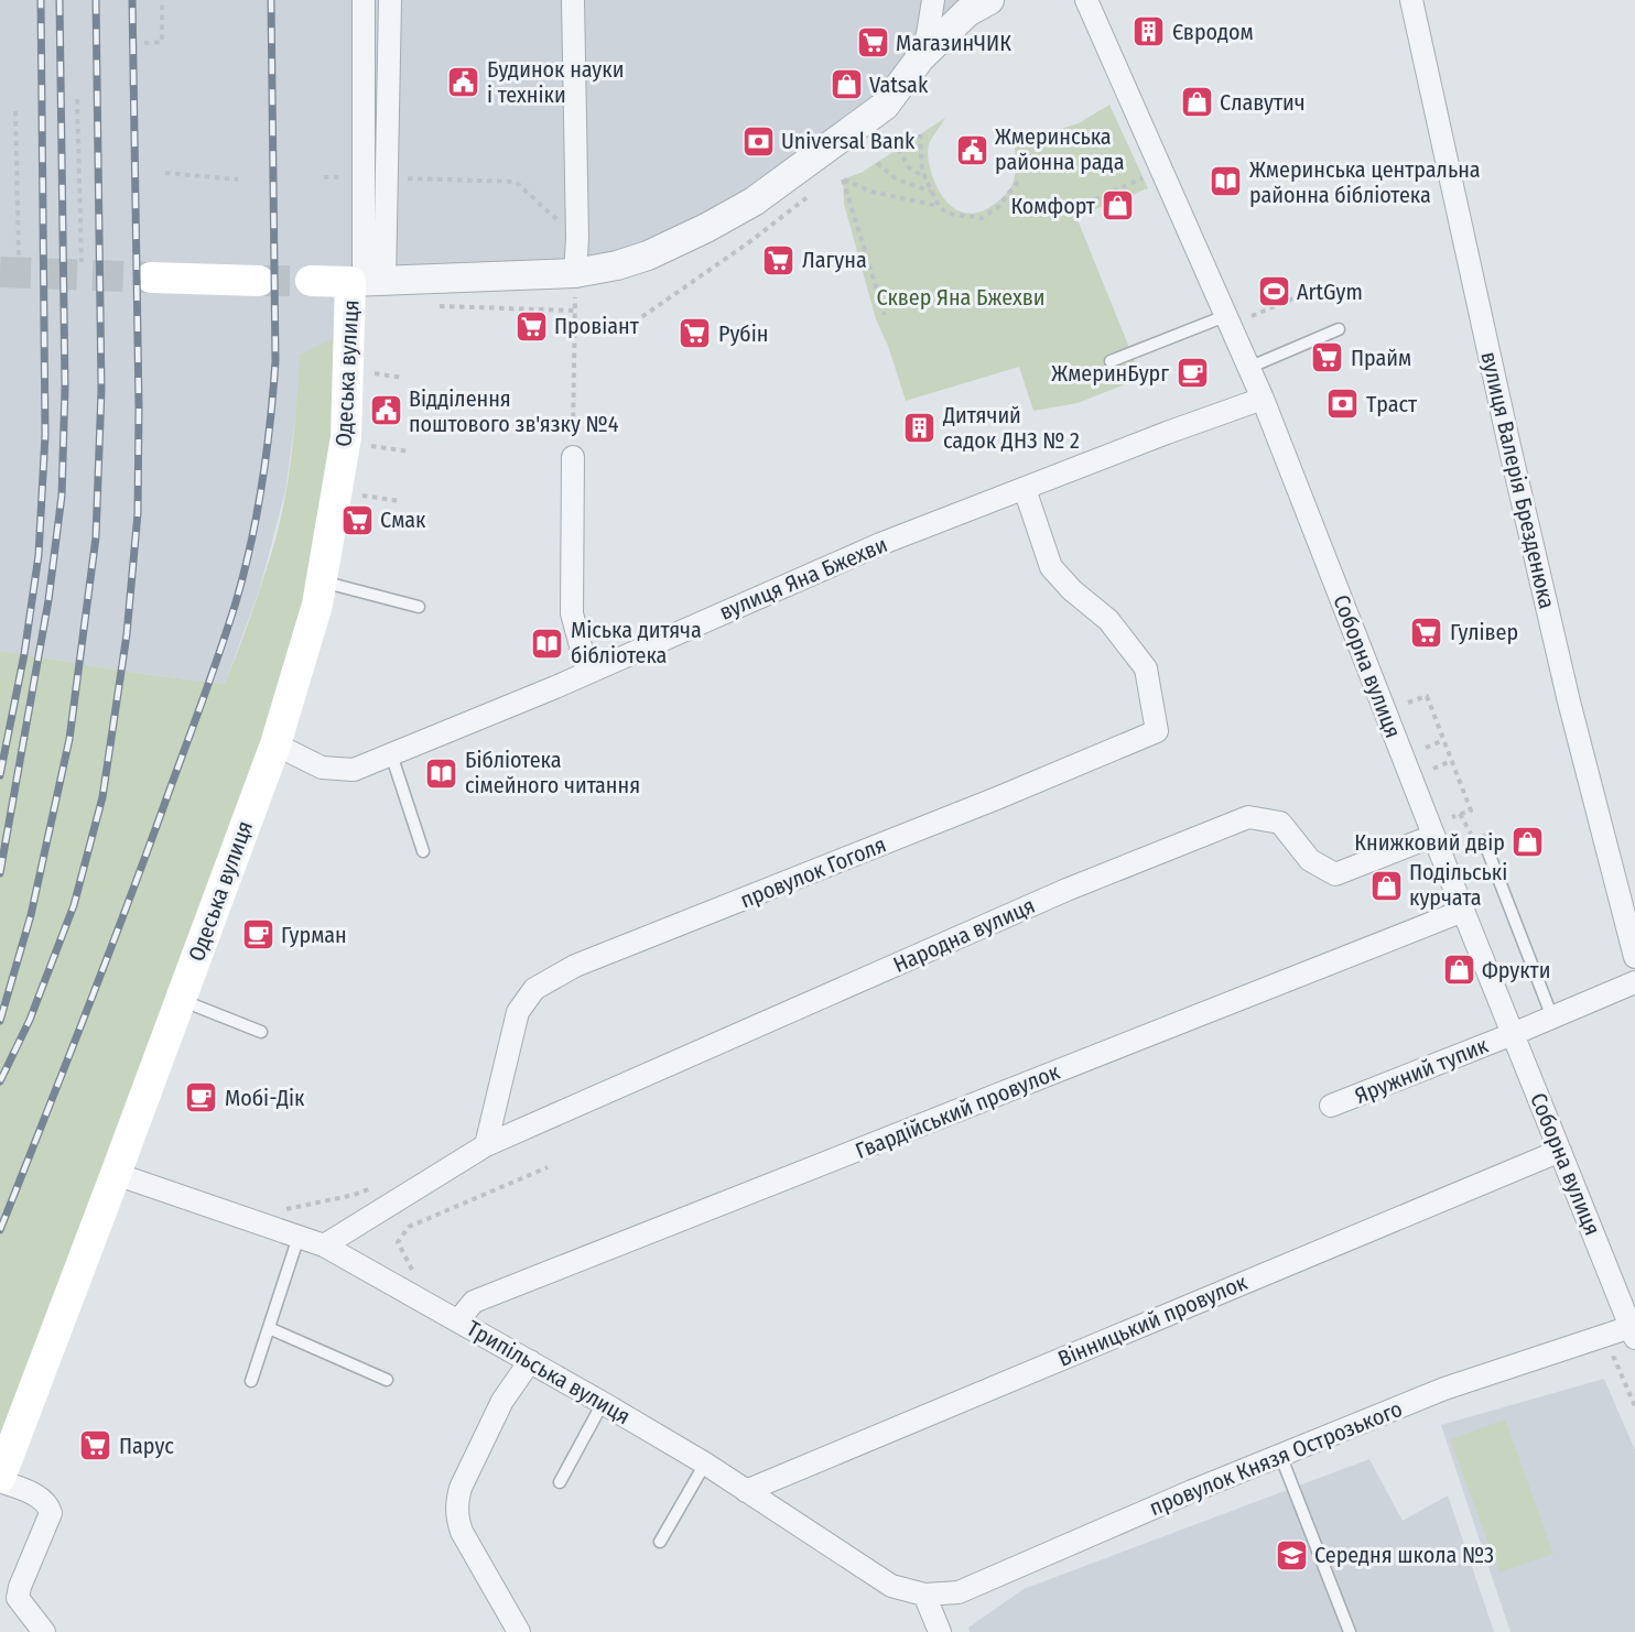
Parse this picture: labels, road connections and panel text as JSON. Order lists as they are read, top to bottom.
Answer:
{
  "streets": {
    "main road": ["Одеська вулиця"],
    "street": [
      "вулиця Валерія Брезденюка",
      "вулиця Яна Бжехви",
      "Соборна вулиця",
      "провулок Гоголя",
      "Народна вулиця",
      "Яружний тупик",
      "Гвардійський провулок",
      "Вінницький провулок",
      "Трипільська вулиця",
      "провулок Князя Острозького"
    ]
  },
  "crossings": [
    ["Одеська вулиця", "вулиця Яна Бжехви"],
    ["Одеська вулиця", "Трипільська вулиця"],
    ["вулиця Яна Бжехви", "Соборна вулиця"],
    ["вулиця Яна Бжехви", "провулок Гоголя"],
    ["Соборна вулиця", "Народна вулиця"],
    ["Соборна вулиця", "Яружний тупик"],
    ["Соборна вулиця", "Гвардійський провулок"],
    ["Соборна вулиця", "Вінницький провулок"],
    ["Соборна вулиця", "провулок Князя Острозького"],
    ["провулок Гоголя", "Народна вулиця"],
    ["Гвардійський провулок", "Трипільська вулиця"],
    ["Вінницький провулок", "Трипільська вулиця"],
    ["Трипільська вулиця", "провулок Князя Острозького"]
  ],
  "parks": ["Сквер Яна Бжехви"],
  "places": {
    "building": ["Євродом", "Дитячий садок ДНЗ № 2"],
    "supermarket": [
      "МагазинЧИК",
      "Лагуна",
      "Провіант",
      "Рубін",
      "Прайм",
      "Смак",
      "Гулівер",
      "Парус"
    ],
    "public building": ["Будинок науки і техніки", "Жмеринська районна рада", "Відділення поштового зв'язку №4"],
    "shop": [
      "Vatsak",
      "Славутич",
      "Комфорт",
      "Книжковий двір",
      "Подільські курчата",
      "Фрукти"
    ],
    "bank": ["Universal Bank", "Траст"],
    "library": ["Жмеринська центральна районна бібліотека", "Міська дитяча бібліотека", "Бібліотека сімейного читання"],
    "sports": ["ArtGym"],
    "cafe": ["ЖмеринБург", "Гурман", "Мобі-Дік"],
    "school or university": ["Середня школа №3"]
  }
}
